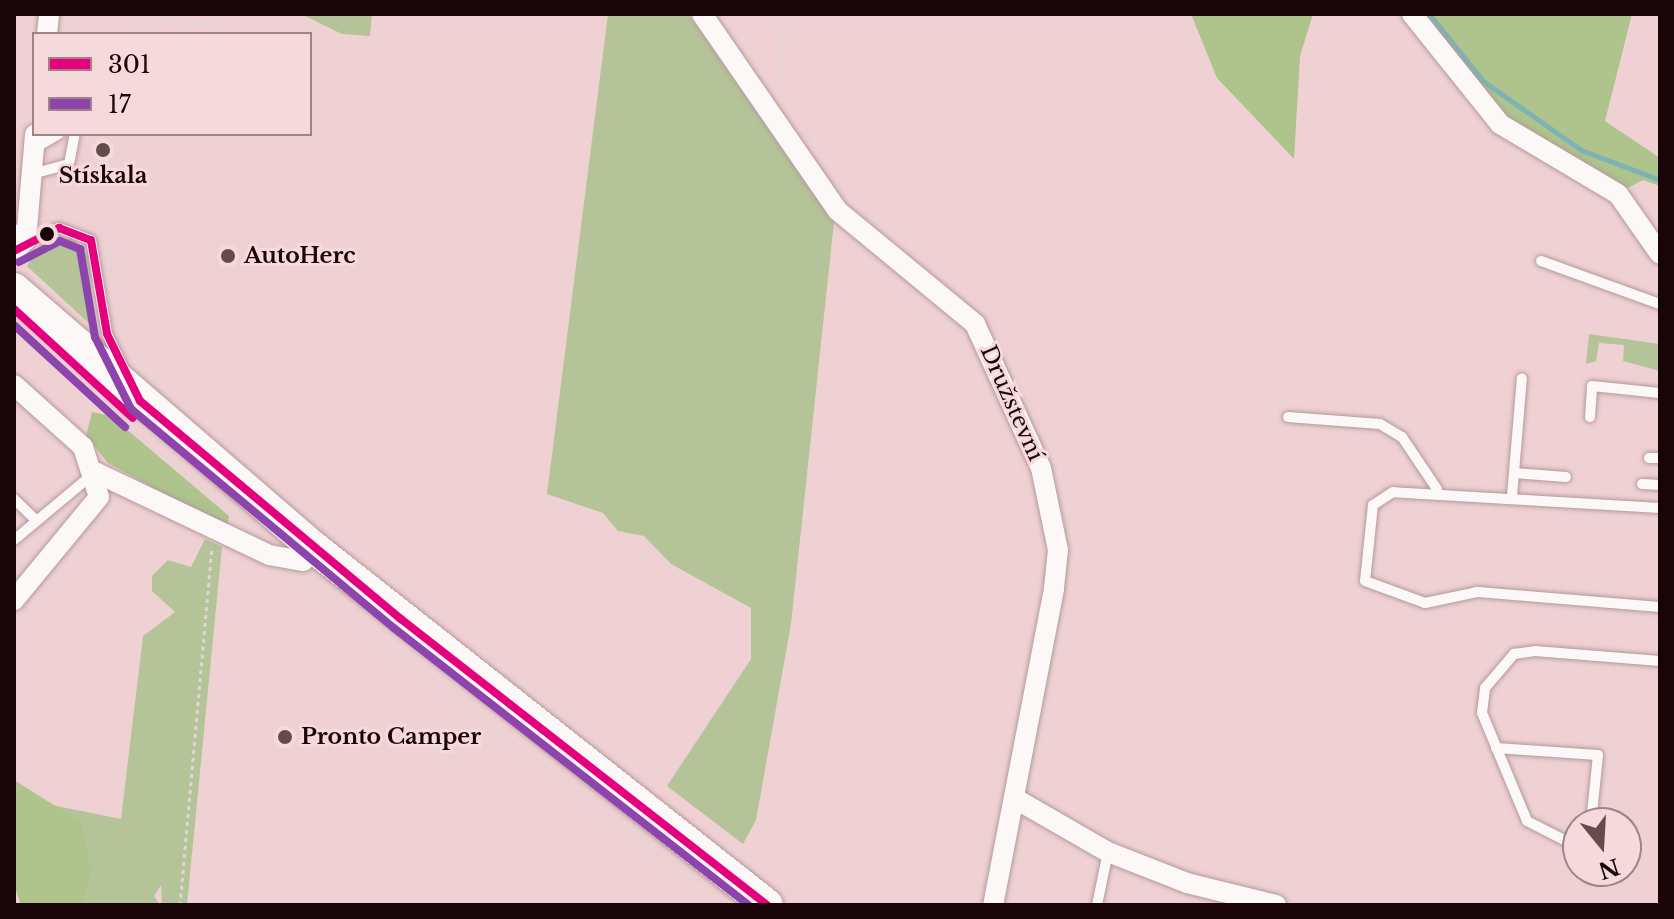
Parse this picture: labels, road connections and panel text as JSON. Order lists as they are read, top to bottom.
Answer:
{
  "streets": {
    "street": ["Družstevní"]
  },
  "places": ["Stískala", "AutoHerc", "Pronto Camper"],
  "lines": ["transit line 301", "transit line 17"],
  "legend": ["301", "17"],
  "north": "bottom"
}
